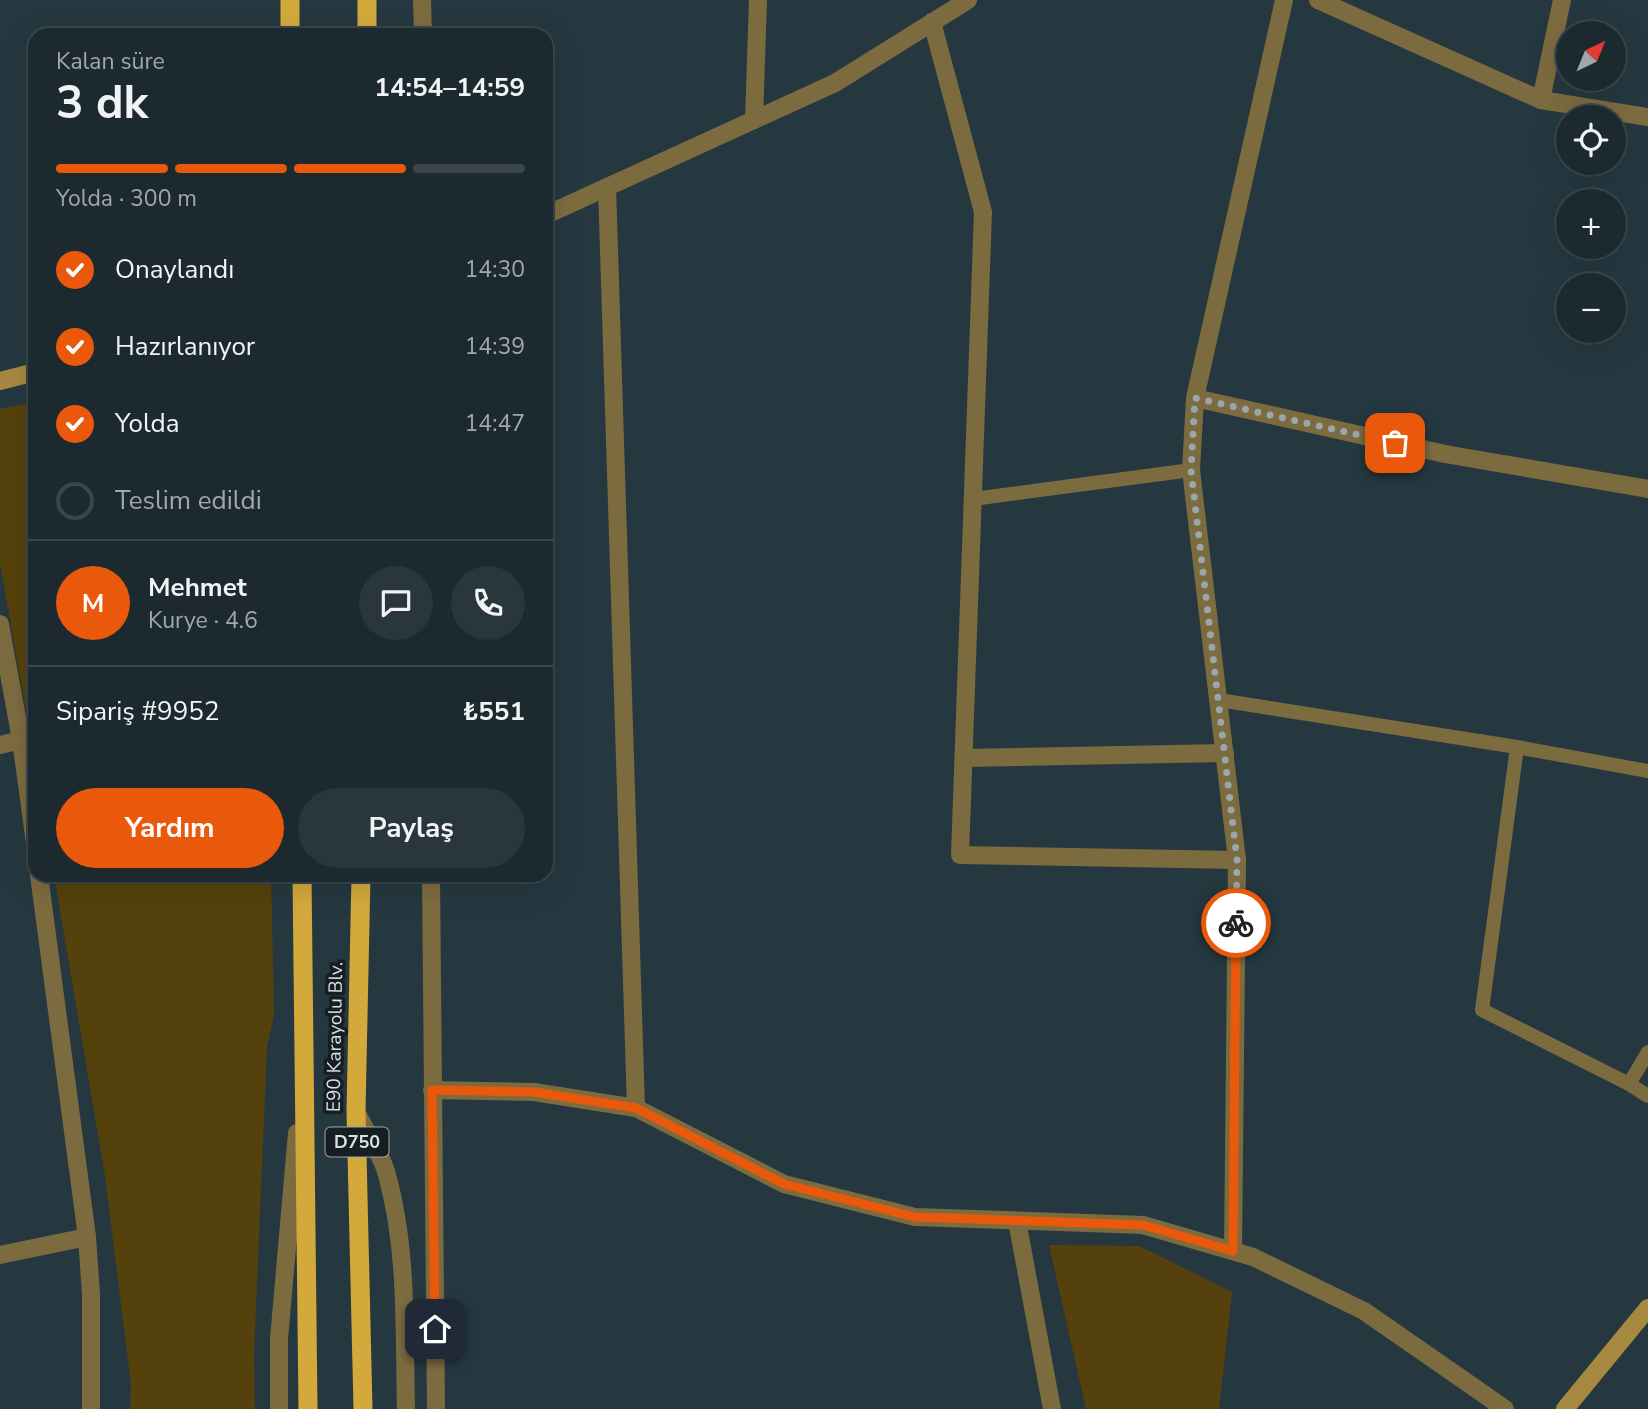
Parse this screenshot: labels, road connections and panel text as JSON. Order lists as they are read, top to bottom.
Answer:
{
  "streets": {
    "highway": ["E90 Karayolu Blv.", "D750"]
  },
  "north": "top right",
  "page": {
    "map_buttons": ["+", "−"],
    "heading": ["3 dk", "Kalan süre", "14:54–14:59"],
    "panel": [
      "Mehmet",
      "Kurye · 4.6",
      "Sipariş #9952",
      "₺551"
    ],
    "bar": "Yolda · 300 m",
    "list": [
      ["Onaylandı", "14:30"],
      ["Hazırlanıyor", "14:39"],
      ["Yolda", "14:47"],
      "Teslim edildi"
    ],
    "round": "M",
    "buttons": ["Yardım", "Paylaş"]
  }
}
